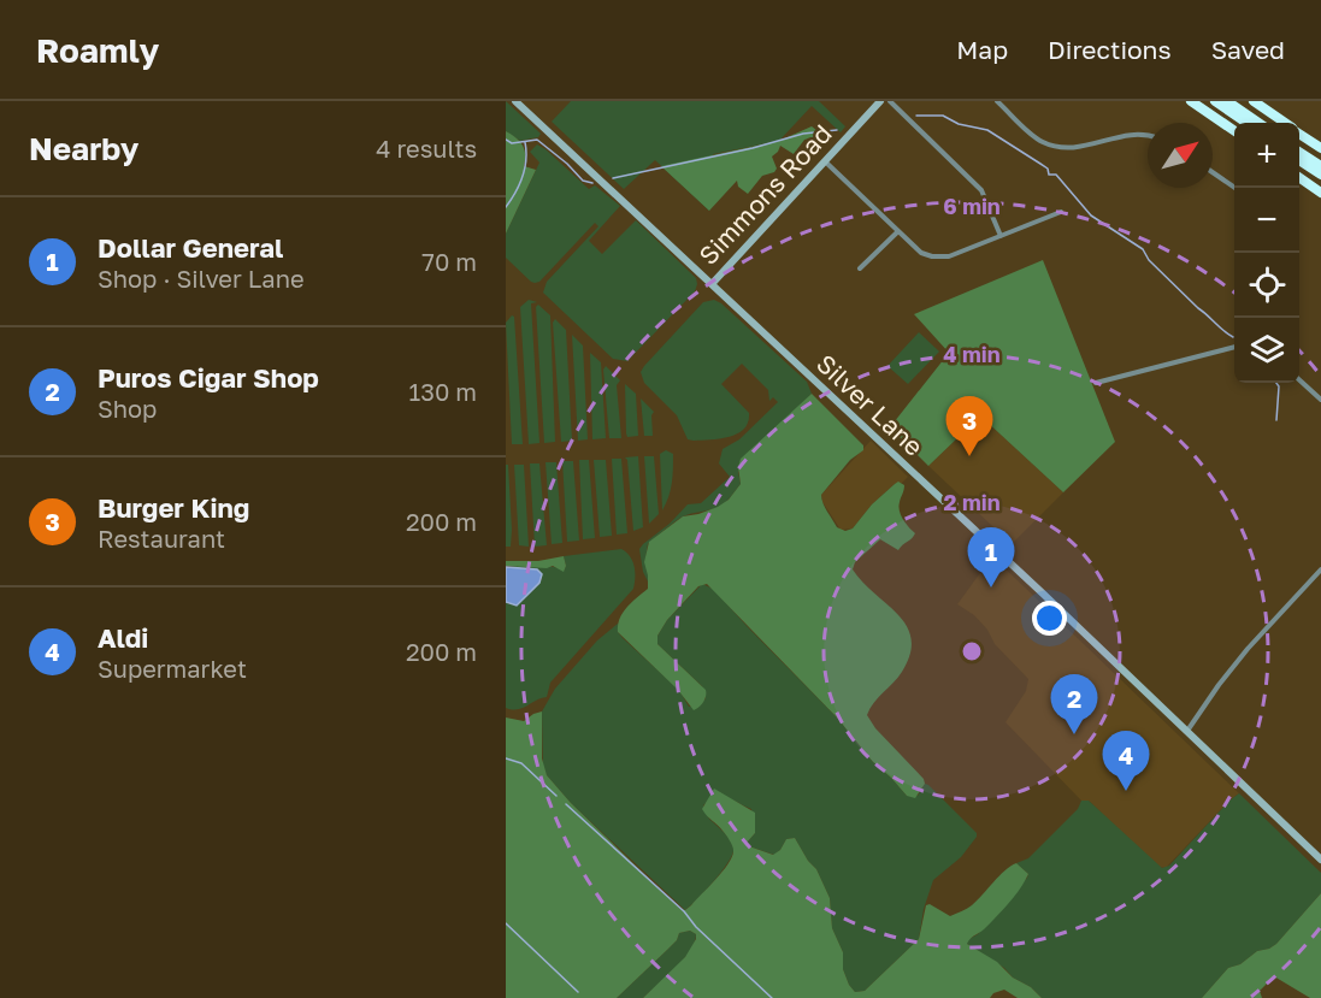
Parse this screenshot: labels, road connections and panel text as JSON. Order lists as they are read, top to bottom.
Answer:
{
  "streets": {
    "main road": ["Simmons Road", "Silver Lane"]
  },
  "crossings": [
    ["Simmons Road", "Silver Lane"]
  ],
  "north": "top right",
  "page": {
    "header": "Roamly",
    "nav": ["Map", "Directions", "Saved"],
    "heading": ["Nearby", "4 results"],
    "map_buttons": ["+", "−"],
    "list": [
      {
        "mark": "1",
        "name": "Dollar General",
        "note": "Shop · Silver Lane",
        "value": "70 m"
      },
      {
        "mark": "2",
        "name": "Puros Cigar Shop",
        "note": "Shop",
        "value": "130 m"
      },
      {
        "mark": "3",
        "name": "Burger King",
        "note": "Restaurant",
        "value": "200 m"
      },
      {
        "mark": "4",
        "name": "Aldi",
        "note": "Supermarket",
        "value": "200 m"
      }
    ],
    "pins": [
      "3",
      "1",
      "2",
      "4"
    ]
  },
  "rings": ["6 min", "4 min", "2 min"]
}
